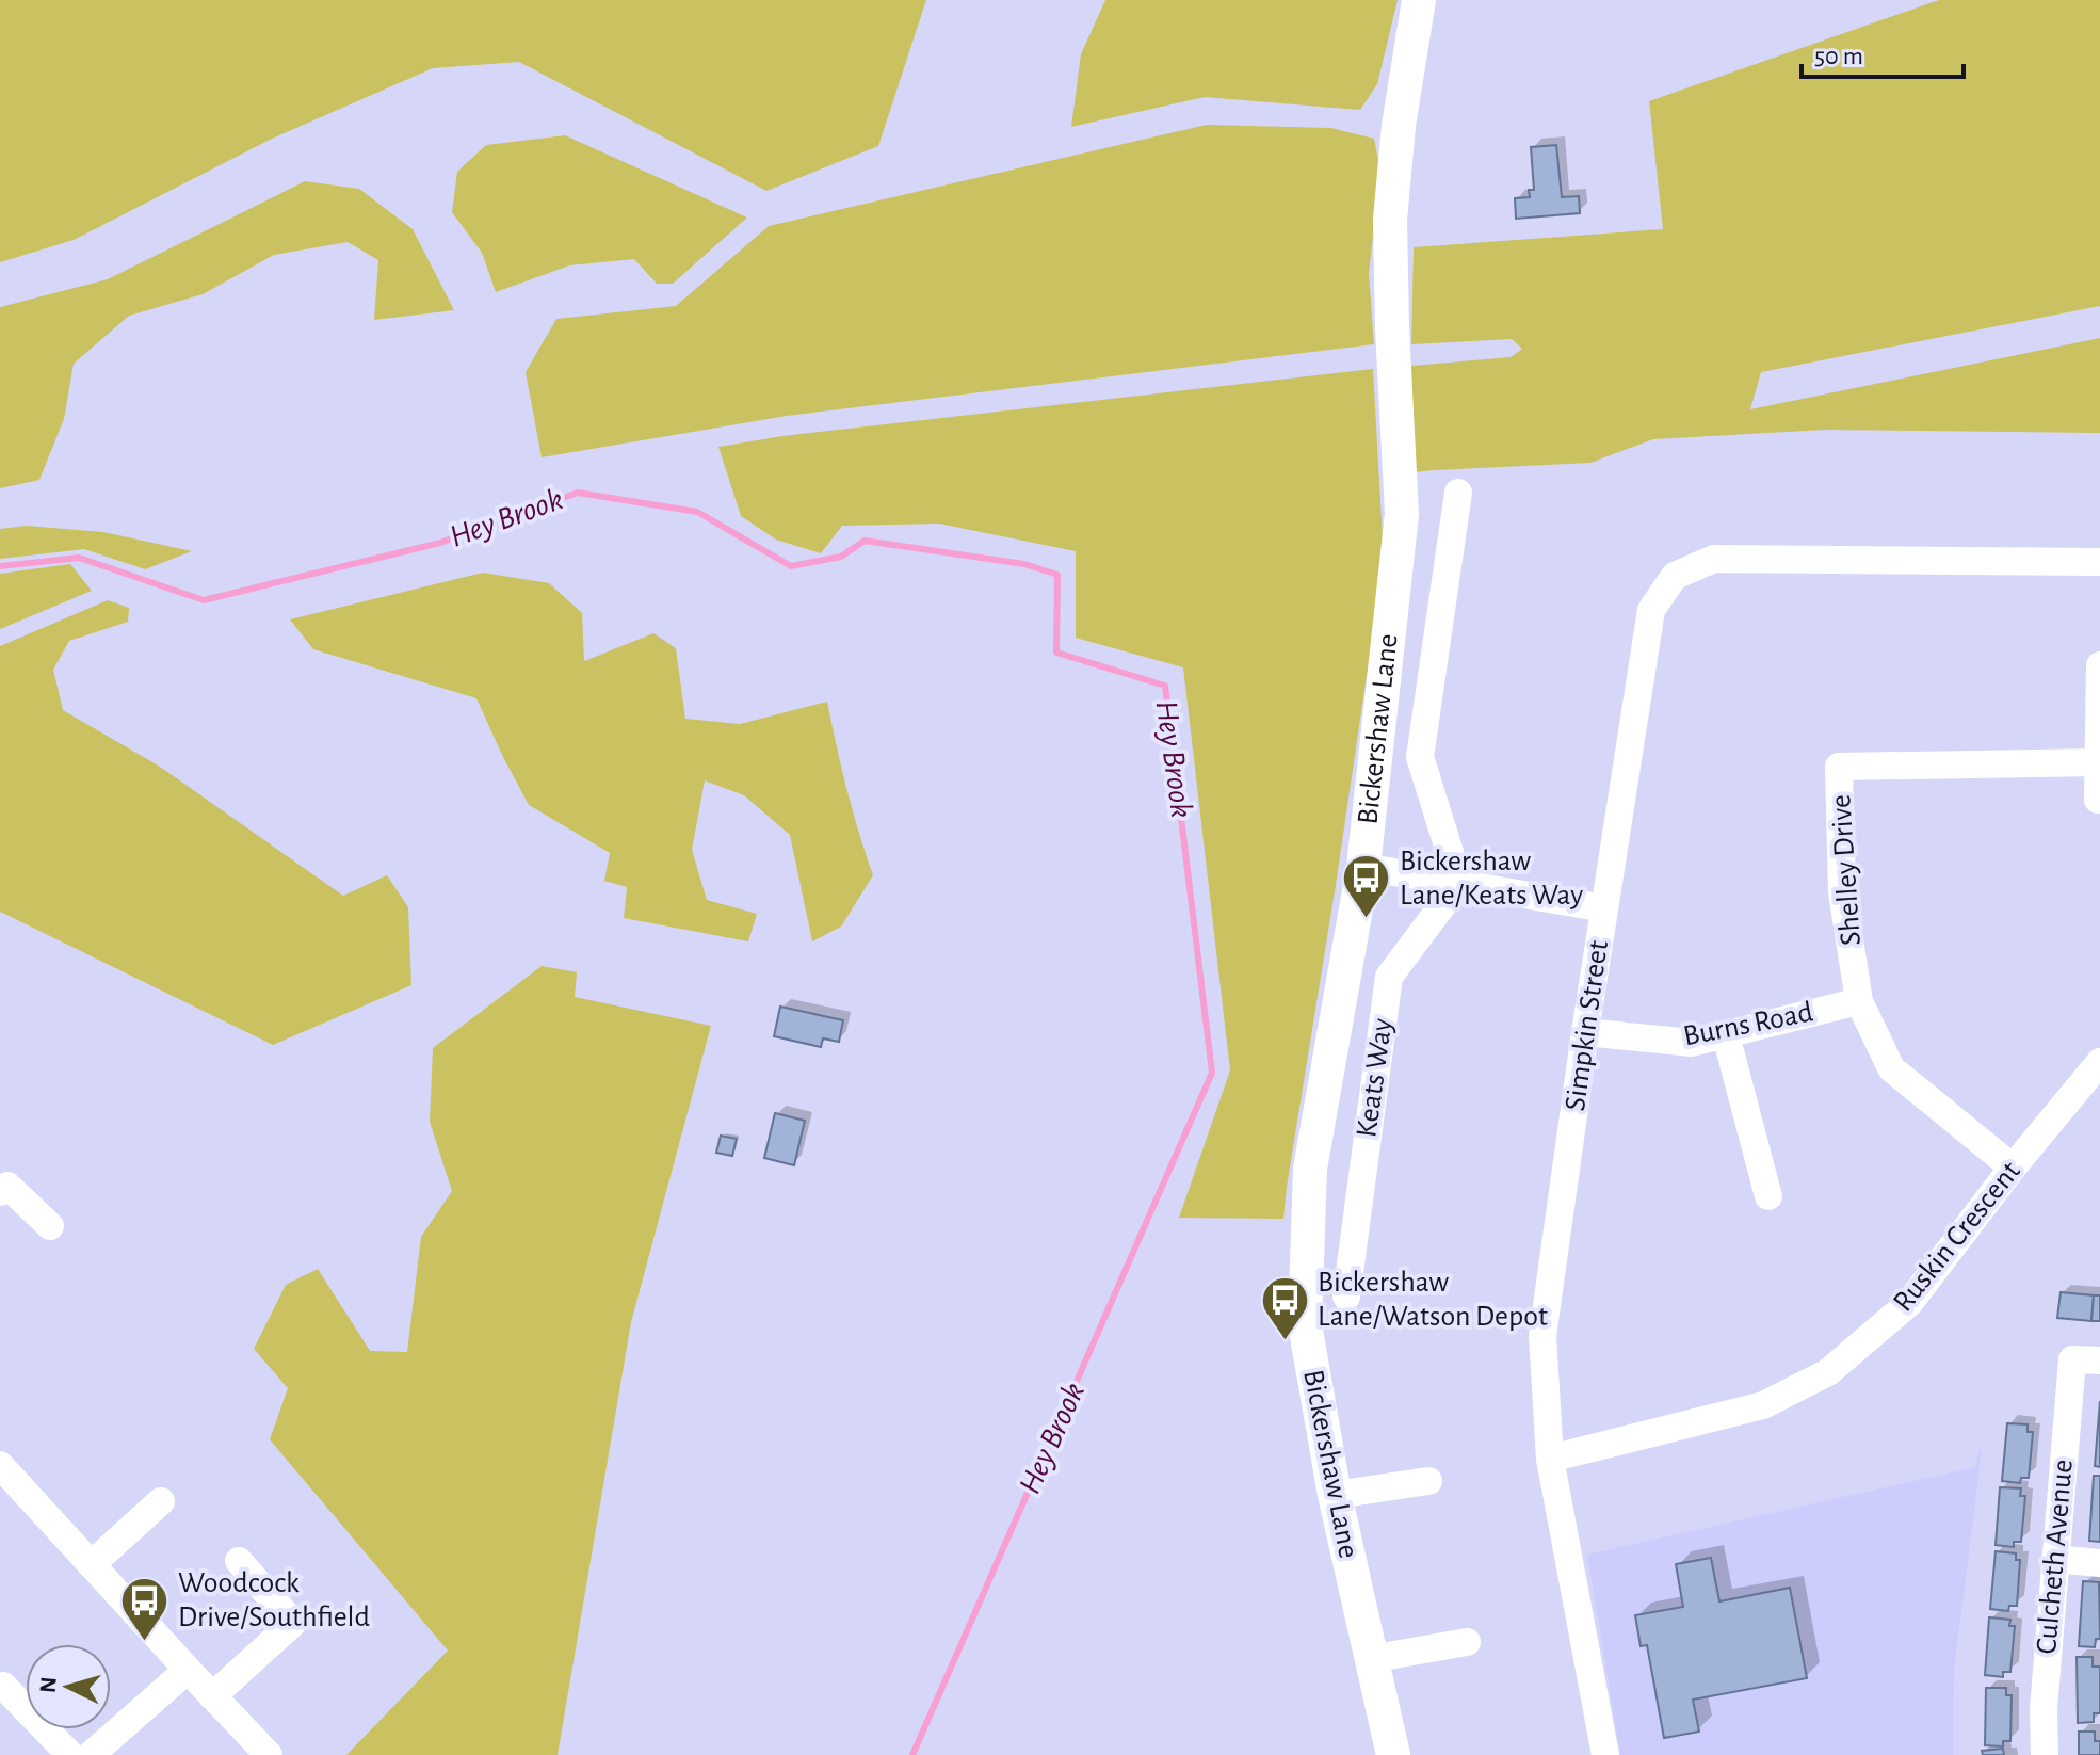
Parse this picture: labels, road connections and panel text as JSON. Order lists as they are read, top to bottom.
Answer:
{
  "streets": {
    "main road": ["Bickershaw Lane"],
    "street": [
      "Shelley Drive",
      "Burns Road",
      "Simpkin Street",
      "Keats Way",
      "Ruskin Crescent",
      "Culcheth Avenue"
    ]
  },
  "crossings": [
    ["Shelley Drive", "Burns Road"],
    ["Shelley Drive", "Ruskin Crescent"],
    ["Burns Road", "Simpkin Street"],
    ["Simpkin Street", "Ruskin Crescent"]
  ],
  "water": ["Hey Brook"],
  "places": {
    "bus stop": ["Bickershaw Lane/Keats Way", "Bickershaw Lane/Watson Depot", "Woodcock Drive/Southfield"]
  },
  "scale_bar": "50 m",
  "north": "left"
}
